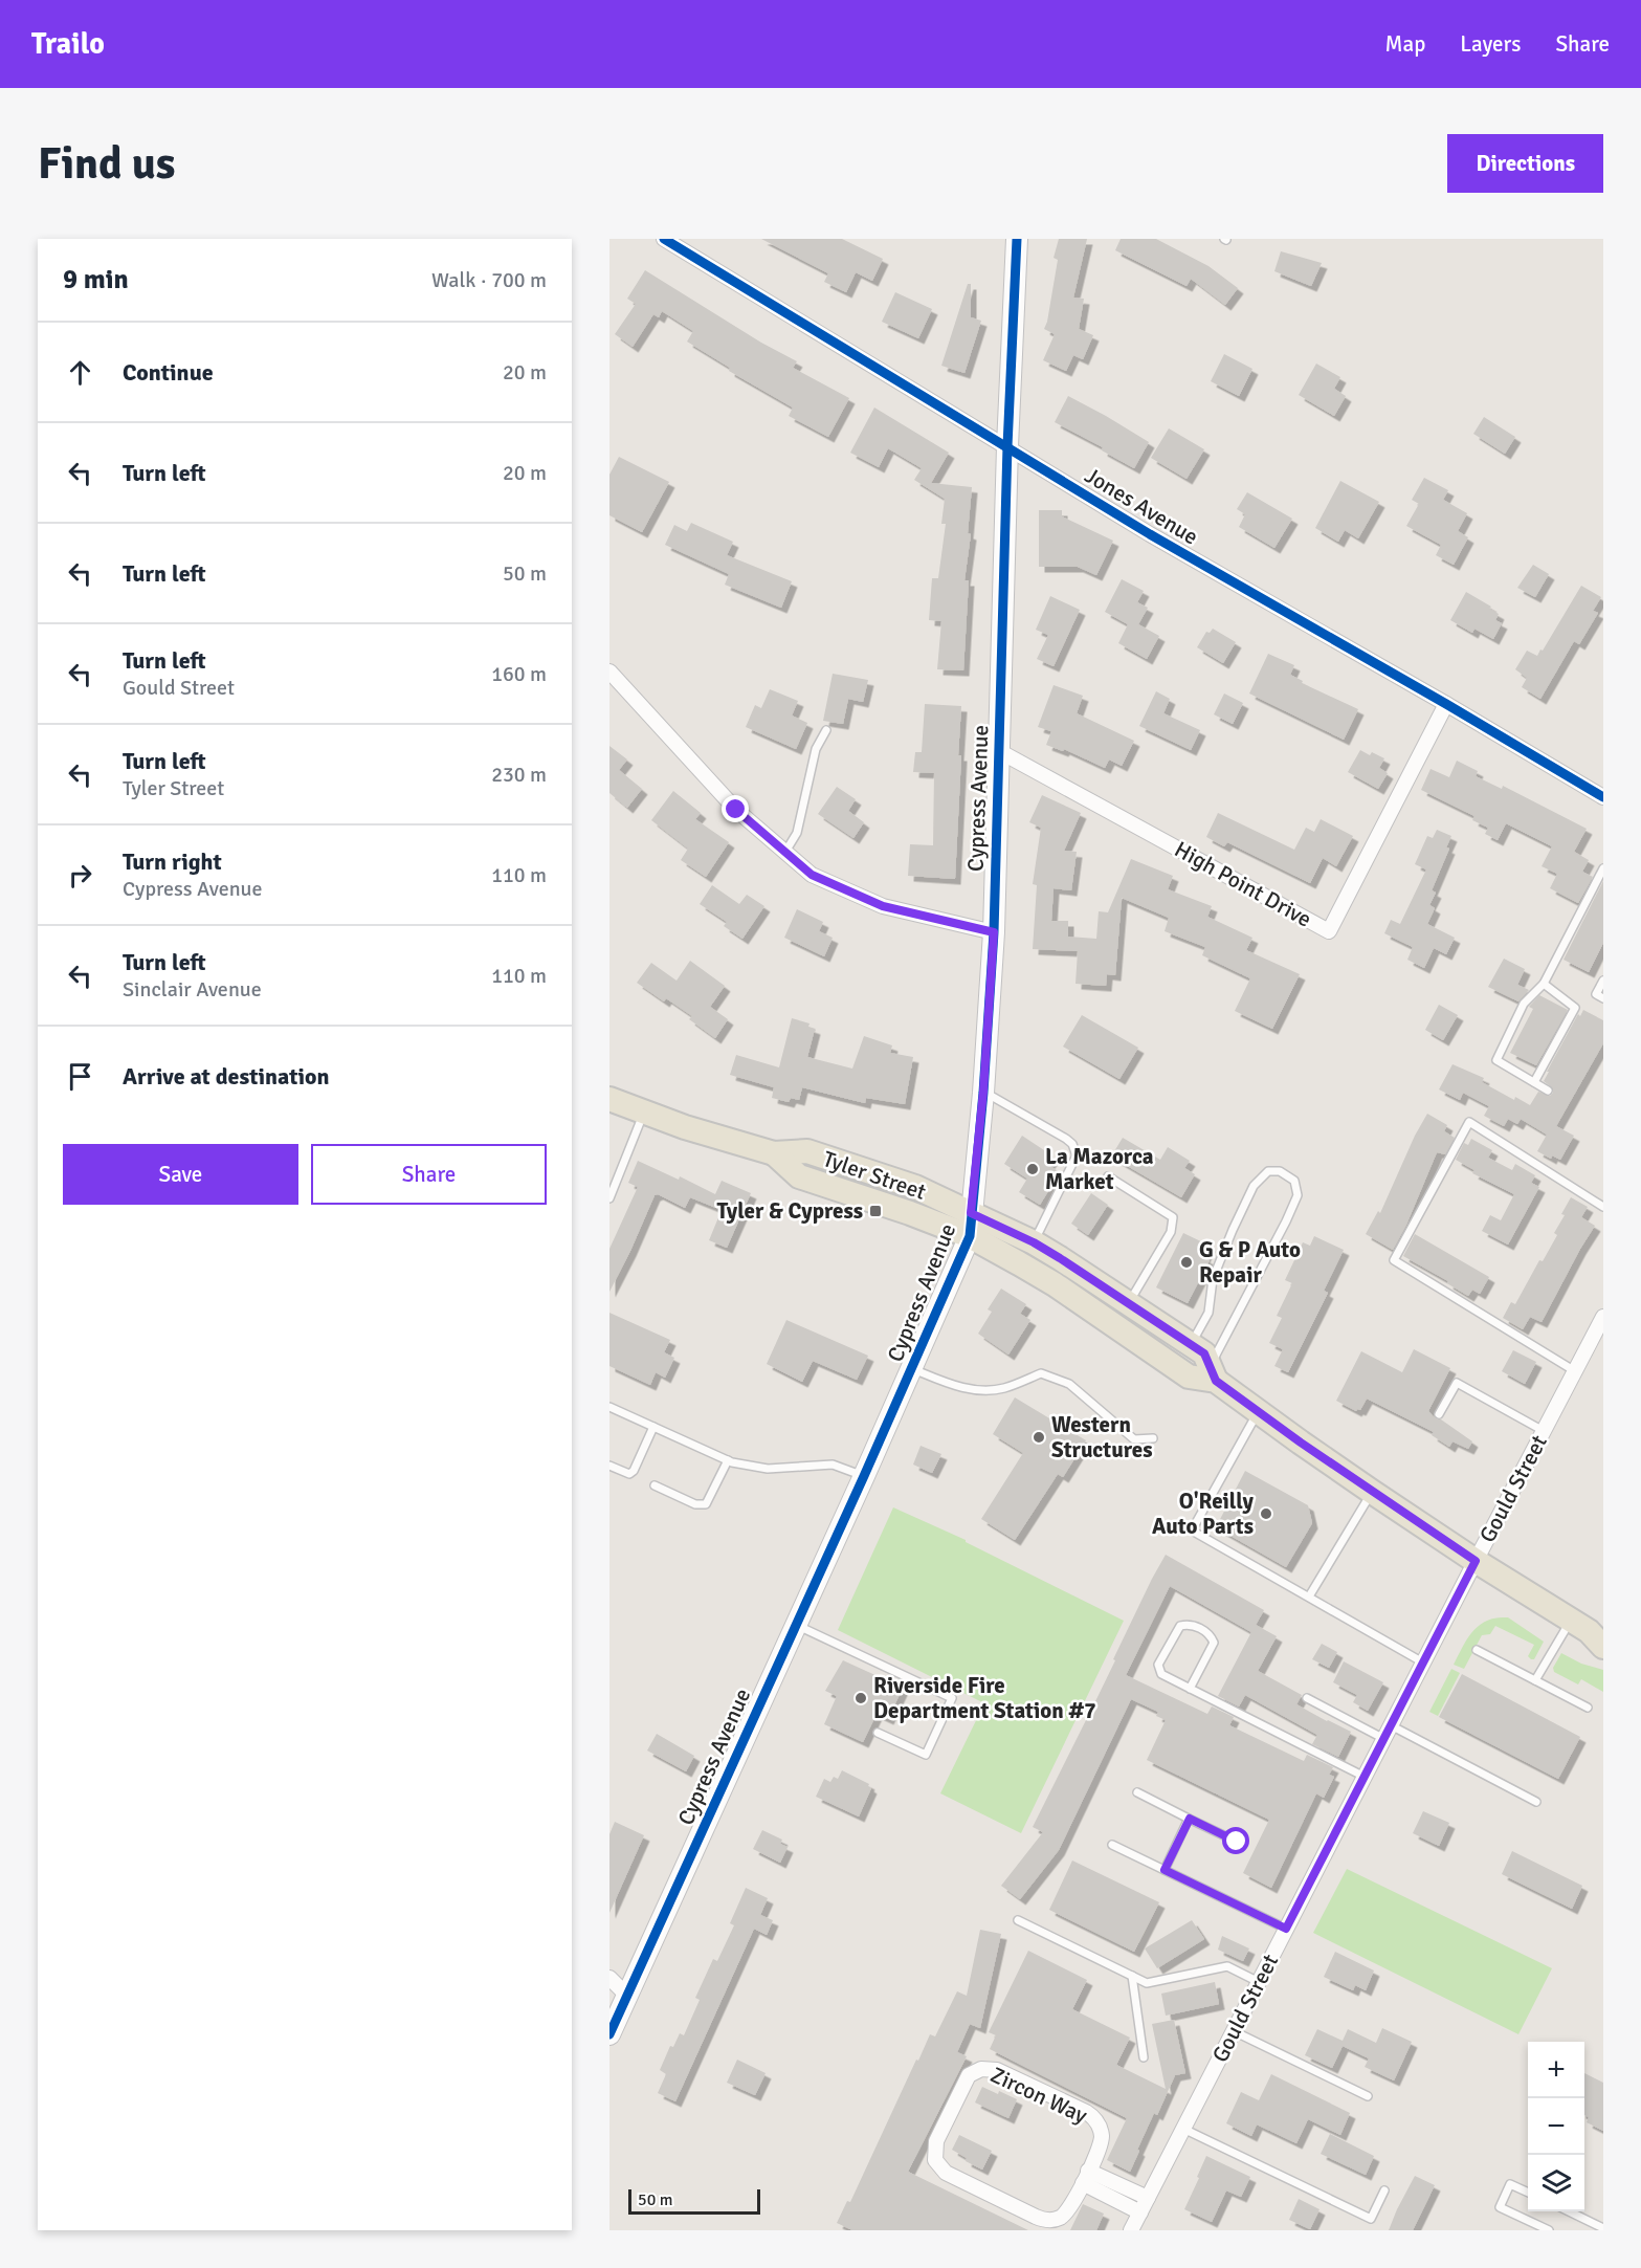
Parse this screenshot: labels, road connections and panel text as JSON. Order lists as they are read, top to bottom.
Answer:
{
  "streets": {
    "main road": ["Tyler Street"],
    "street": [
      "Jones Avenue",
      "Cypress Avenue",
      "High Point Drive",
      "Gould Street",
      "Zircon Way"
    ]
  },
  "crossings": [
    ["Jones Avenue", "Cypress Avenue"],
    ["Jones Avenue", "High Point Drive"],
    ["Cypress Avenue", "High Point Drive"],
    ["Cypress Avenue", "Tyler Street"],
    ["Tyler Street", "Gould Street"]
  ],
  "places": {
    "other": [
      "La Mazorca Market",
      "G & P Auto Repair",
      "Western Structures",
      "O'Reilly Auto Parts",
      "Riverside Fire Department Station #7"
    ],
    "transit": ["Tyler & Cypress"]
  },
  "scale_bar": "50 m",
  "page": {
    "header": "Trailo",
    "nav": ["Map", "Layers", "Share"],
    "buttons": [
      "Directions",
      ["Save", "Share"]
    ],
    "title": "Find us",
    "heading": ["9 min", "Walk · 700 m"],
    "list": [
      ["Continue", "20 m"],
      ["Turn left", "20 m"],
      ["Turn left", "50 m"],
      ["Turn left", "Gould Street", "160 m"],
      ["Turn left", "Tyler Street", "230 m"],
      ["Turn right", "Cypress Avenue", "110 m"],
      ["Turn left", "Sinclair Avenue", "110 m"],
      "Arrive at destination"
    ],
    "map_buttons": ["+", "−"],
    "scale": "50 m"
  }
}
